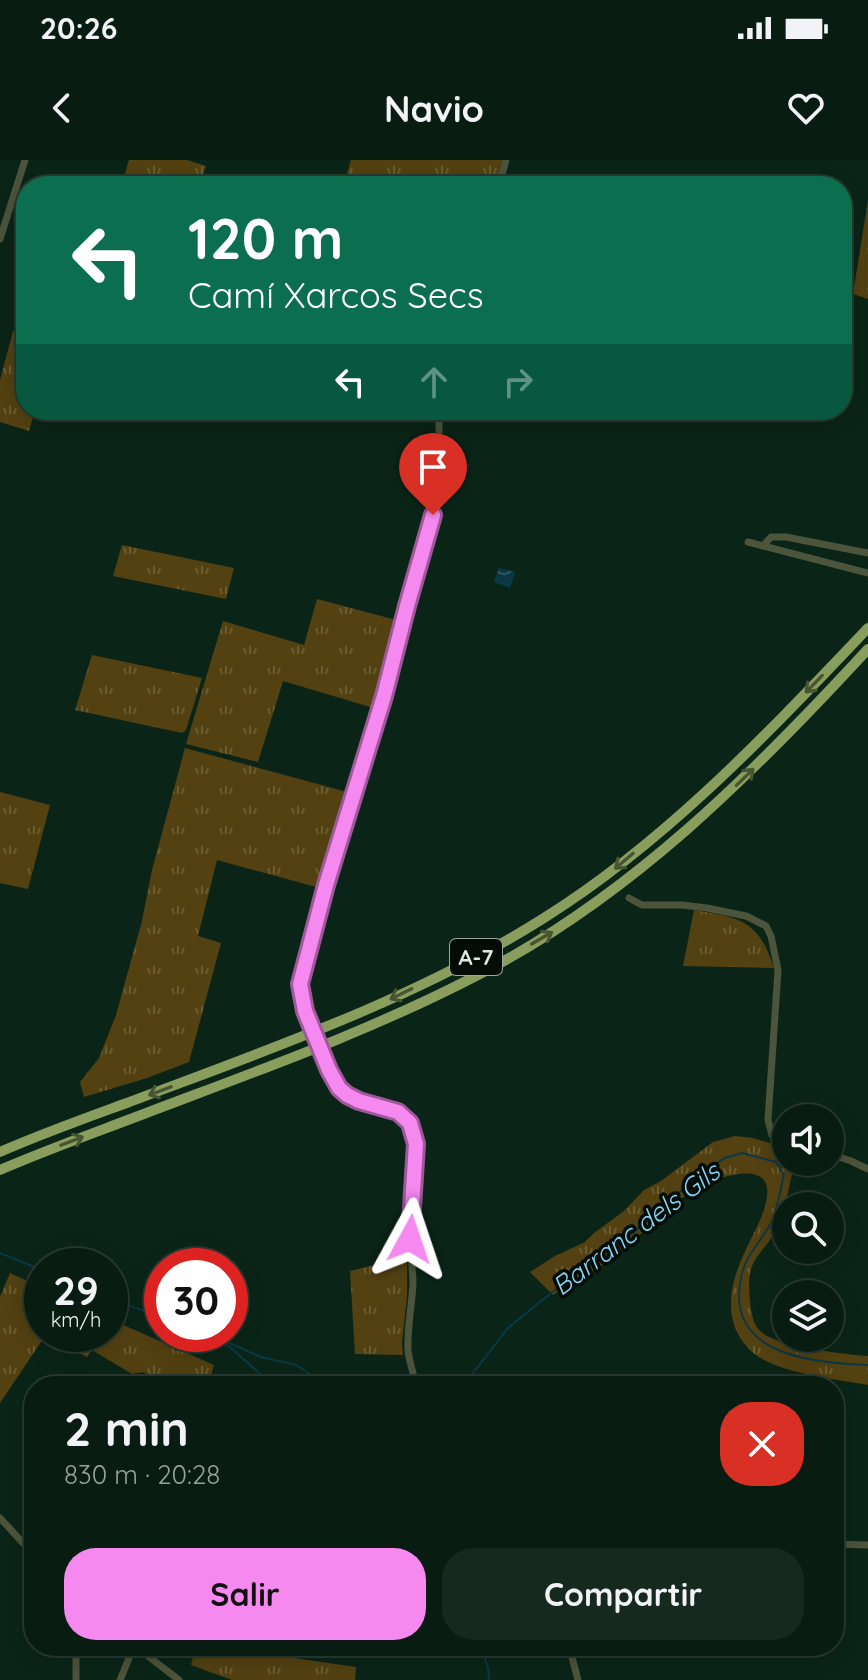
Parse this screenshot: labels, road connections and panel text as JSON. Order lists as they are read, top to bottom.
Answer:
{
  "streets": {
    "highway": ["A-7"]
  },
  "water": ["Barranc dels Gils"],
  "page": {
    "status": "20:26",
    "header": "Navio",
    "turn": ["120 m", "Camí Xarcos Secs"],
    "speed": "29 km/h",
    "limit": "30",
    "heading": ["2 min", "830 m · 20:28"],
    "buttons": ["Salir", "Compartir"]
  }
}
